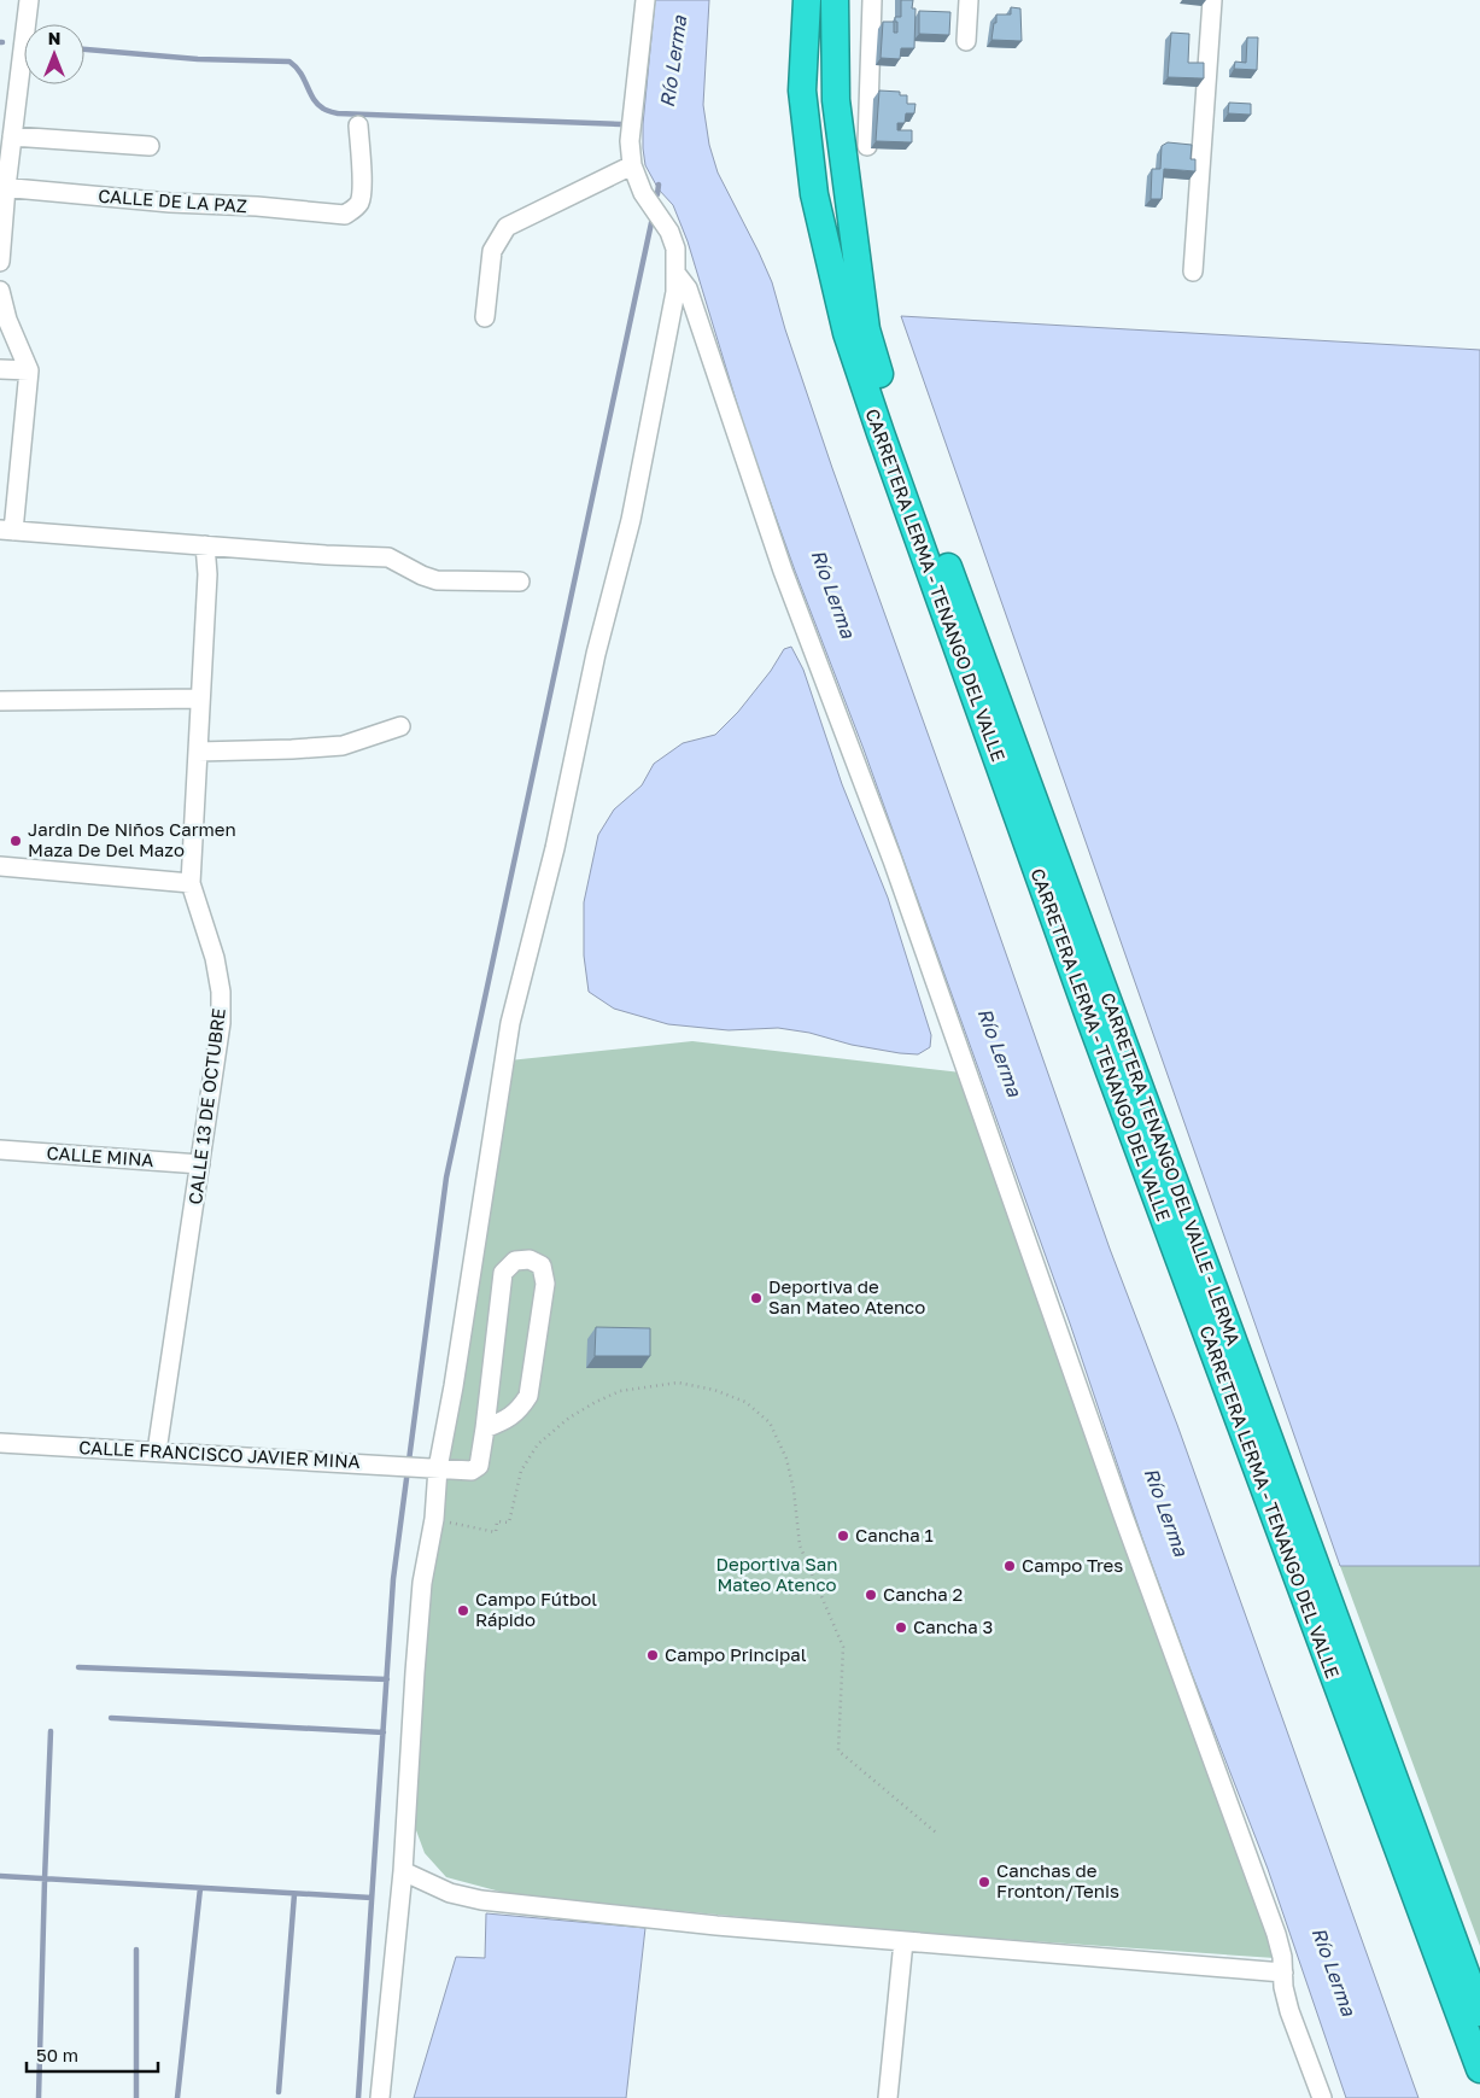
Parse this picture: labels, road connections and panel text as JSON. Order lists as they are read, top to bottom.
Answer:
{
  "streets": {
    "highway": ["CARRETERA LERMA - TENANGO DEL VALLE", "CARRETERA TENANGO DEL VALLE - LERMA"],
    "street": [
      "CALLE DE LA PAZ",
      "CALLE 13 DE OCTUBRE",
      "CALLE MINA",
      "CALLE FRANCISCO JAVIER MINA"
    ]
  },
  "crossings": [
    ["CALLE 13 DE OCTUBRE", "CALLE MINA"],
    ["CALLE 13 DE OCTUBRE", "CALLE FRANCISCO JAVIER MINA"]
  ],
  "water": ["Río Lerma"],
  "parks": ["Deportiva San Mateo Atenco"],
  "places": [
    "Jardin De Niños Carmen Maza De Del Mazo",
    "Deportiva de San Mateo Atenco",
    "Cancha 1",
    "Campo Tres",
    "Cancha 2",
    "Campo Fútbol Rápido",
    "Cancha 3",
    "Campo Principal",
    "Canchas de Fronton/Tenis"
  ],
  "scale_bar": "50 m",
  "north": "top"
}
